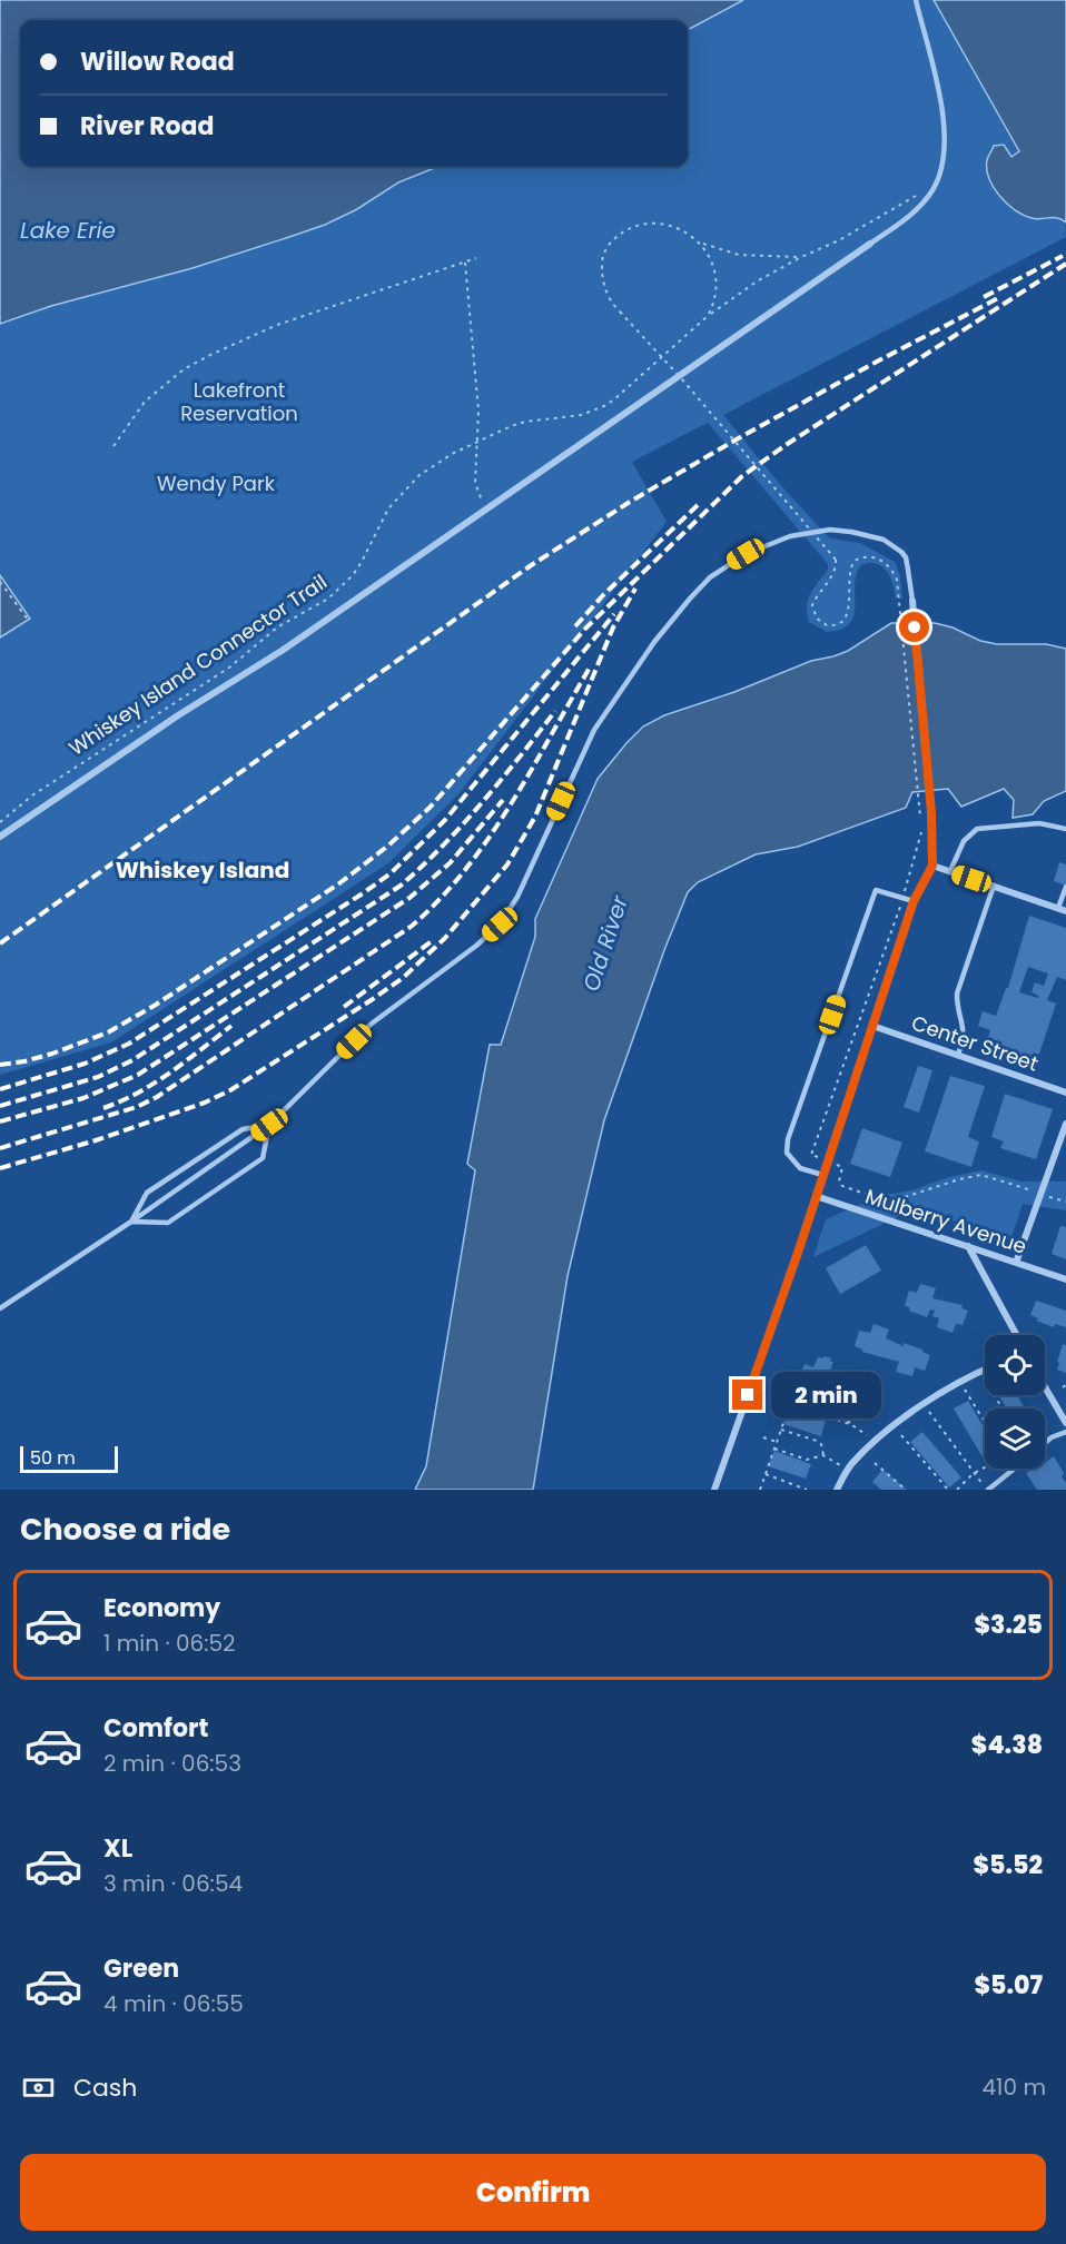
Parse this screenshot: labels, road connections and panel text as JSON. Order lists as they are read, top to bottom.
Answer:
{
  "streets": {
    "street": ["Center Street", "Mulberry Avenue"],
    "path": ["Whiskey Island Connector Trail"]
  },
  "districts": ["Whiskey Island"],
  "water": ["Lake Erie", "Old River"],
  "parks": ["Lakefront Reservation", "Wendy Park"],
  "scale_bar": "50 m",
  "page": {
    "banner": ["Willow Road", "River Road"],
    "bubble": "2 min",
    "scale": "50 m",
    "heading": "Choose a ride",
    "list": [
      {
        "name": "Economy",
        "note": "1 min · 06:52",
        "value": "$3.25"
      },
      {
        "name": "Comfort",
        "note": "2 min · 06:53",
        "value": "$4.38"
      },
      {
        "name": "XL",
        "note": "3 min · 06:54",
        "value": "$5.52"
      },
      {
        "name": "Green",
        "note": "4 min · 06:55",
        "value": "$5.07"
      }
    ],
    "pay": ["Cash", "410 m"],
    "buttons": "Confirm"
  }
}
